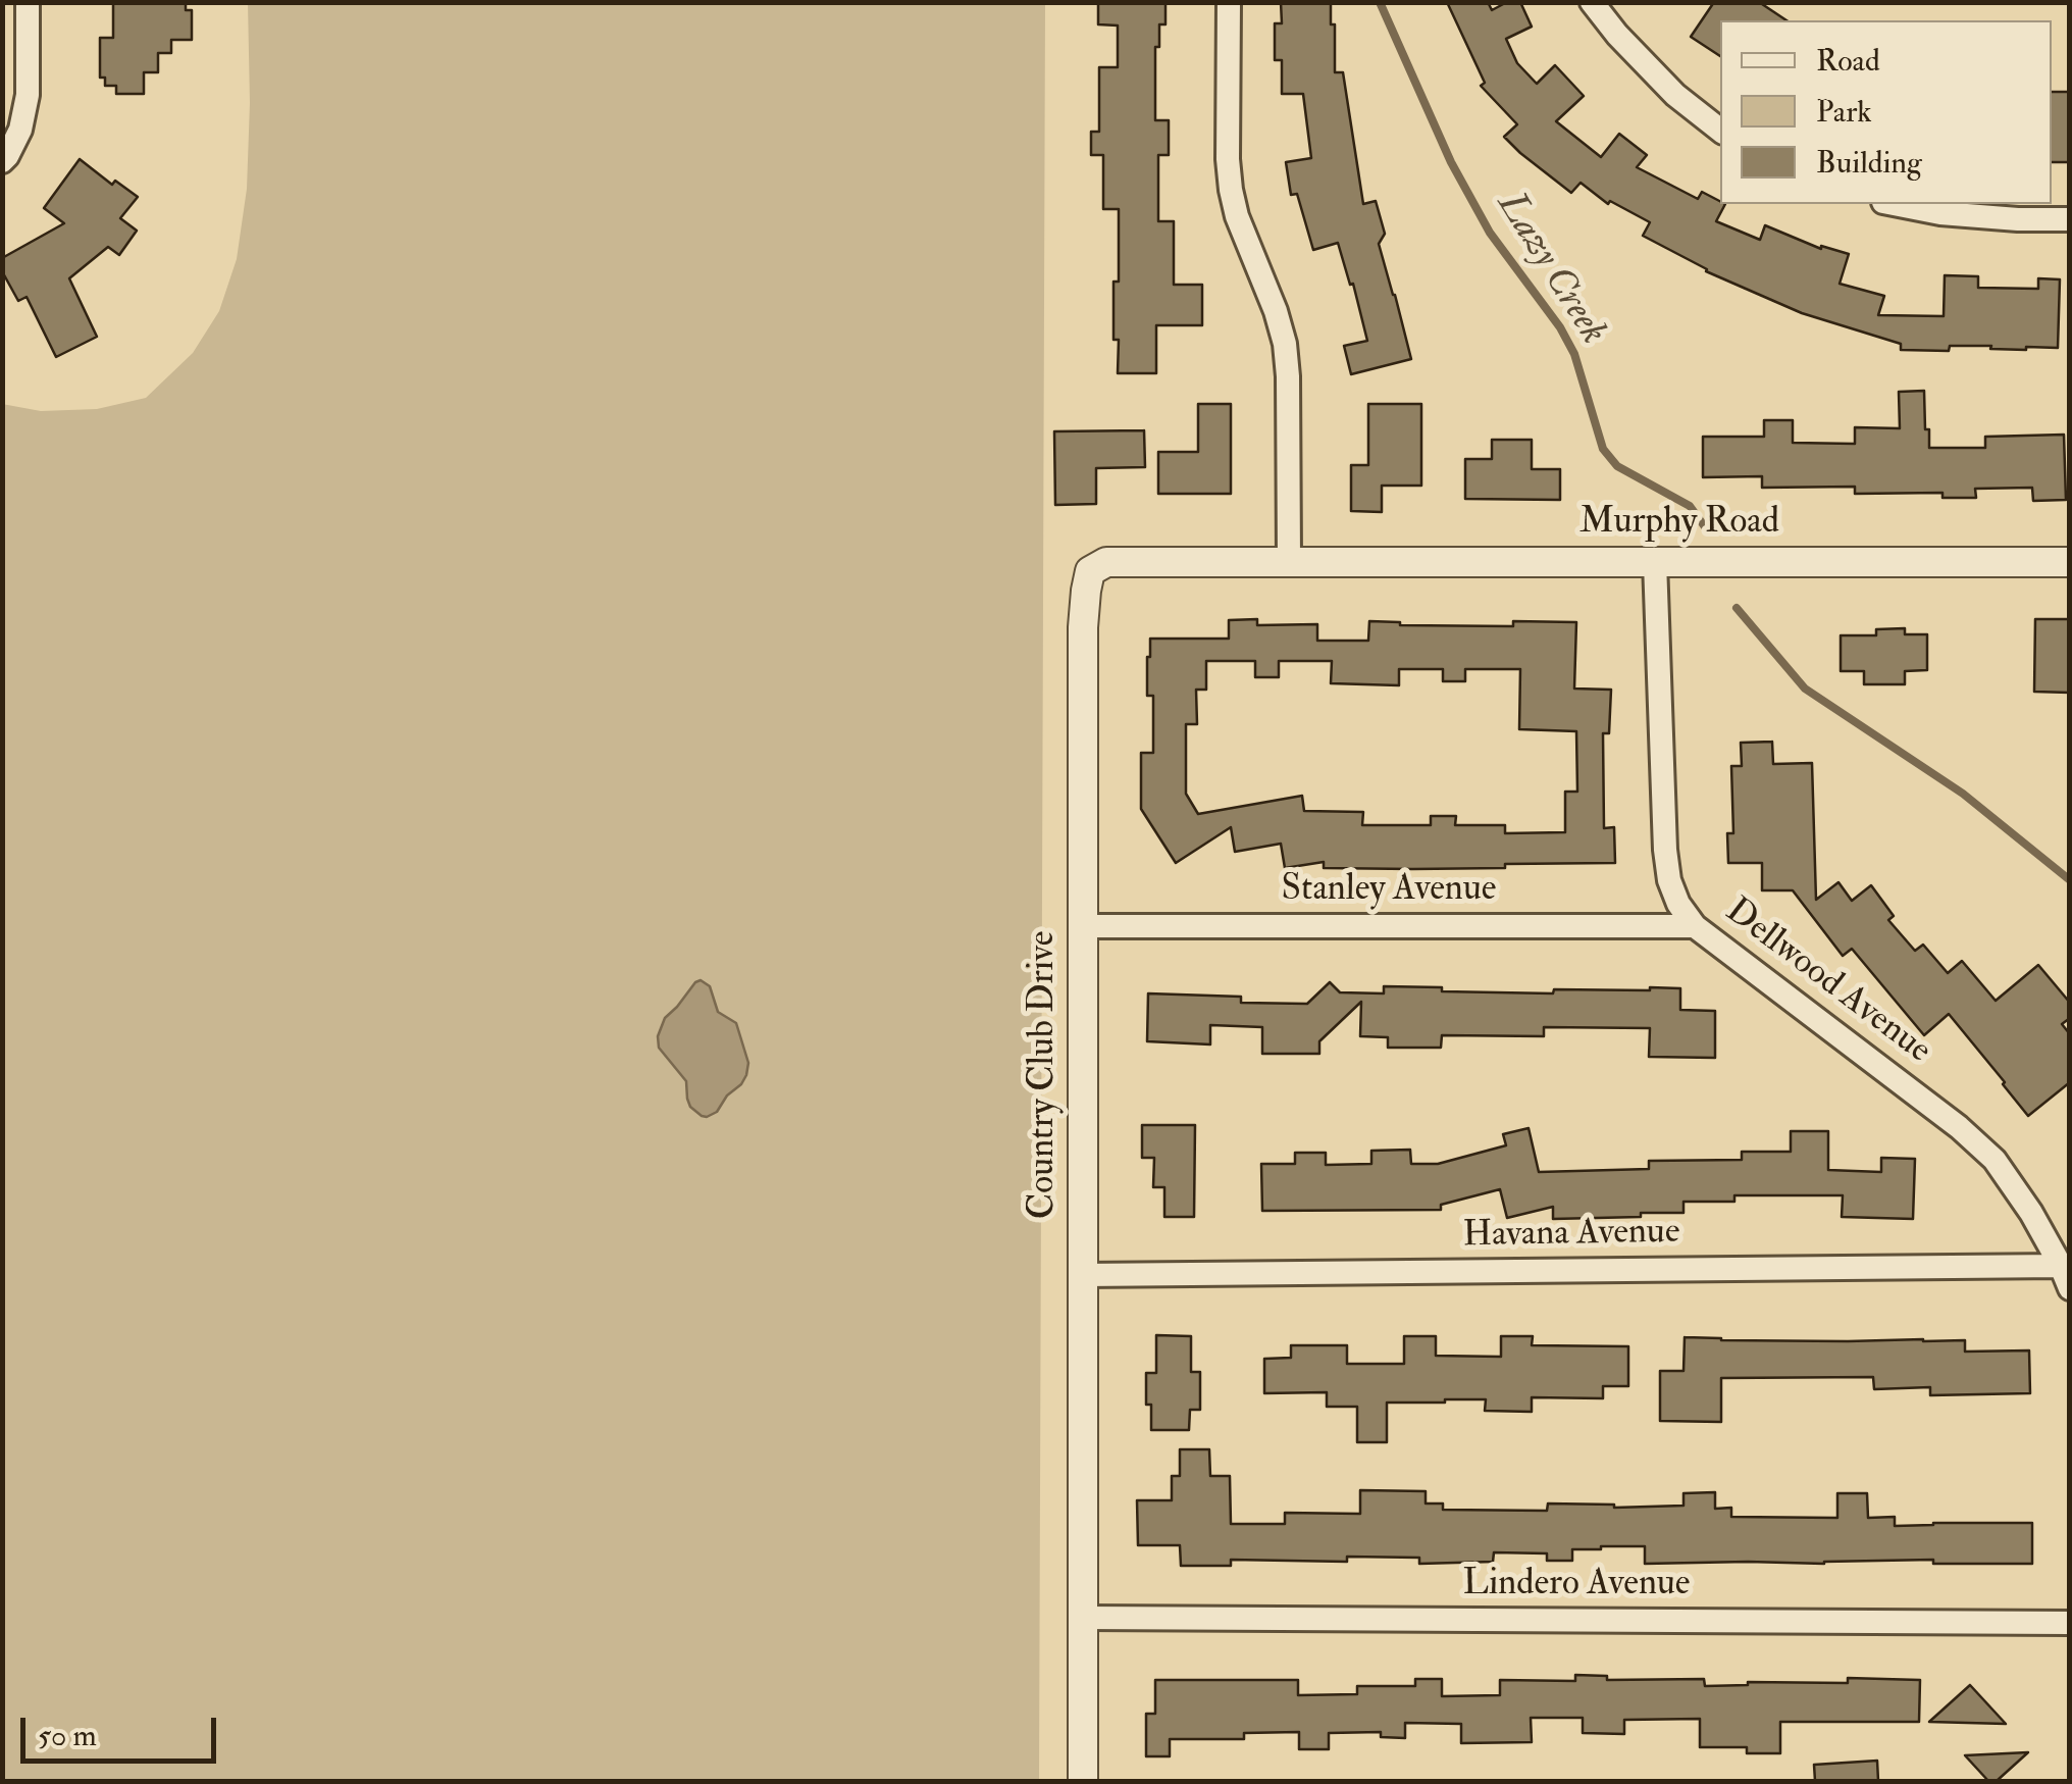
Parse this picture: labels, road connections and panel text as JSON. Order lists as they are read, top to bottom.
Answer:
{
  "streets": {
    "street": [
      "Murphy Road",
      "Stanley Avenue",
      "Dellwood Avenue",
      "Country Club Drive",
      "Havana Avenue",
      "Lindero Avenue"
    ]
  },
  "crossings": [
    ["Murphy Road", "Dellwood Avenue"],
    ["Murphy Road", "Country Club Drive"],
    ["Stanley Avenue", "Dellwood Avenue"],
    ["Stanley Avenue", "Country Club Drive"],
    ["Dellwood Avenue", "Havana Avenue"],
    ["Country Club Drive", "Havana Avenue"],
    ["Country Club Drive", "Lindero Avenue"]
  ],
  "water": ["Lazy Creek"],
  "legend": ["Road", "Park", "Building"],
  "scale_bar": "50 m"
}
